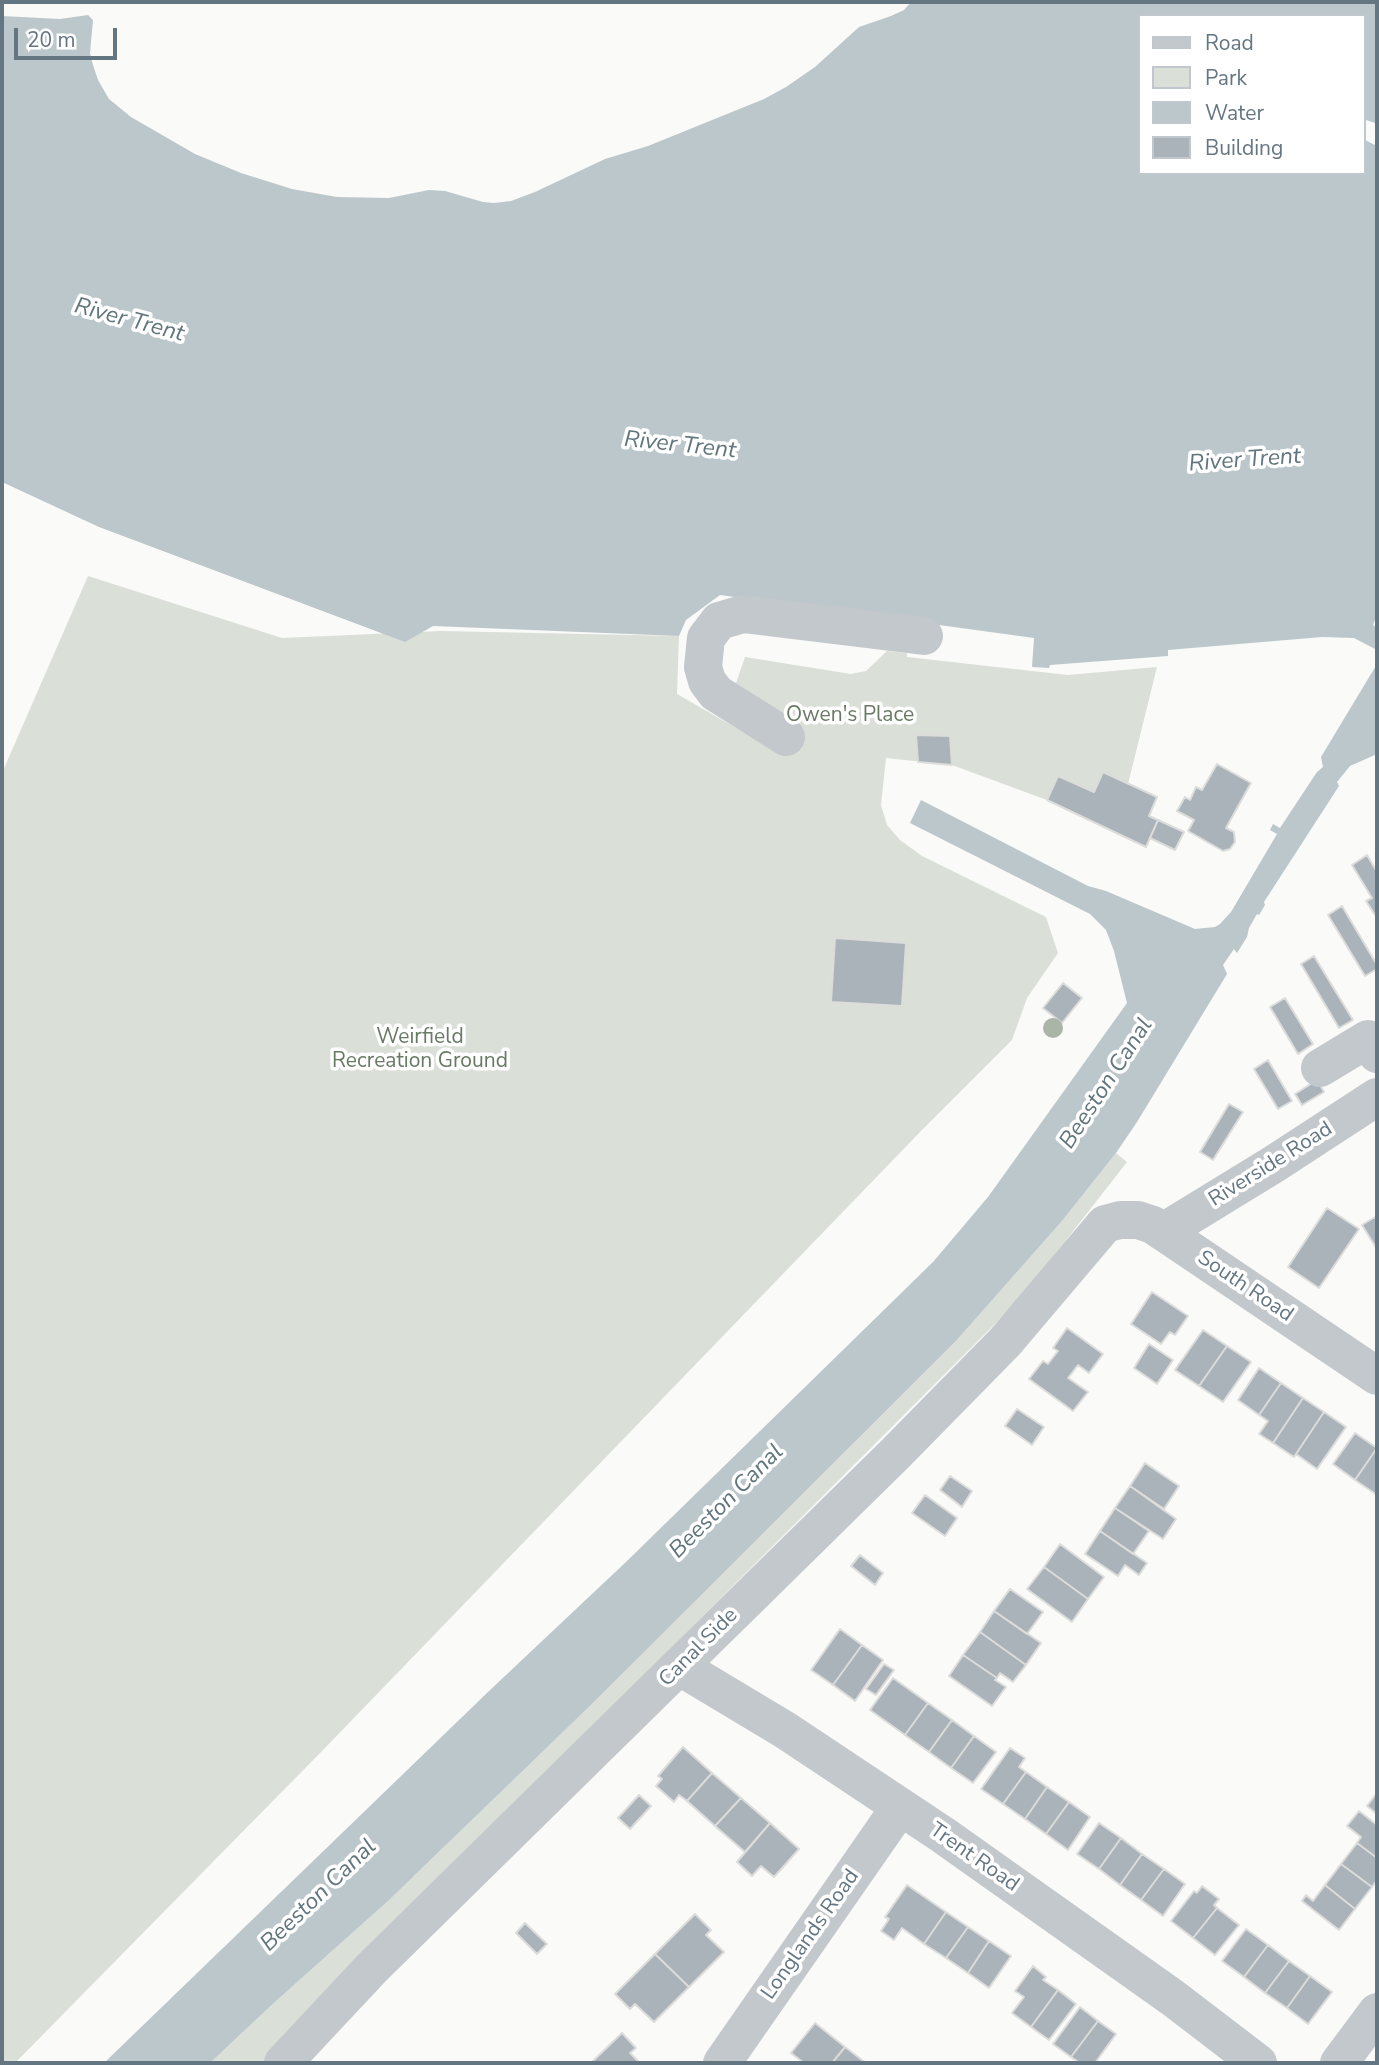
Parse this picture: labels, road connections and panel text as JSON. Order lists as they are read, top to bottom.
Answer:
{
  "streets": {
    "street": [
      "Riverside Road",
      "South Road",
      "Canal Side",
      "Trent Road",
      "Longlands Road"
    ]
  },
  "crossings": [
    ["Riverside Road", "South Road"],
    ["South Road", "Canal Side"],
    ["Canal Side", "Trent Road"],
    ["Trent Road", "Longlands Road"]
  ],
  "water": ["River Trent", "Beeston Canal"],
  "parks": ["Owen's Place", "Weirfield Recreation Ground"],
  "legend": [
    "Road",
    "Park",
    "Water",
    "Building"
  ],
  "scale_bar": "20 m"
}
